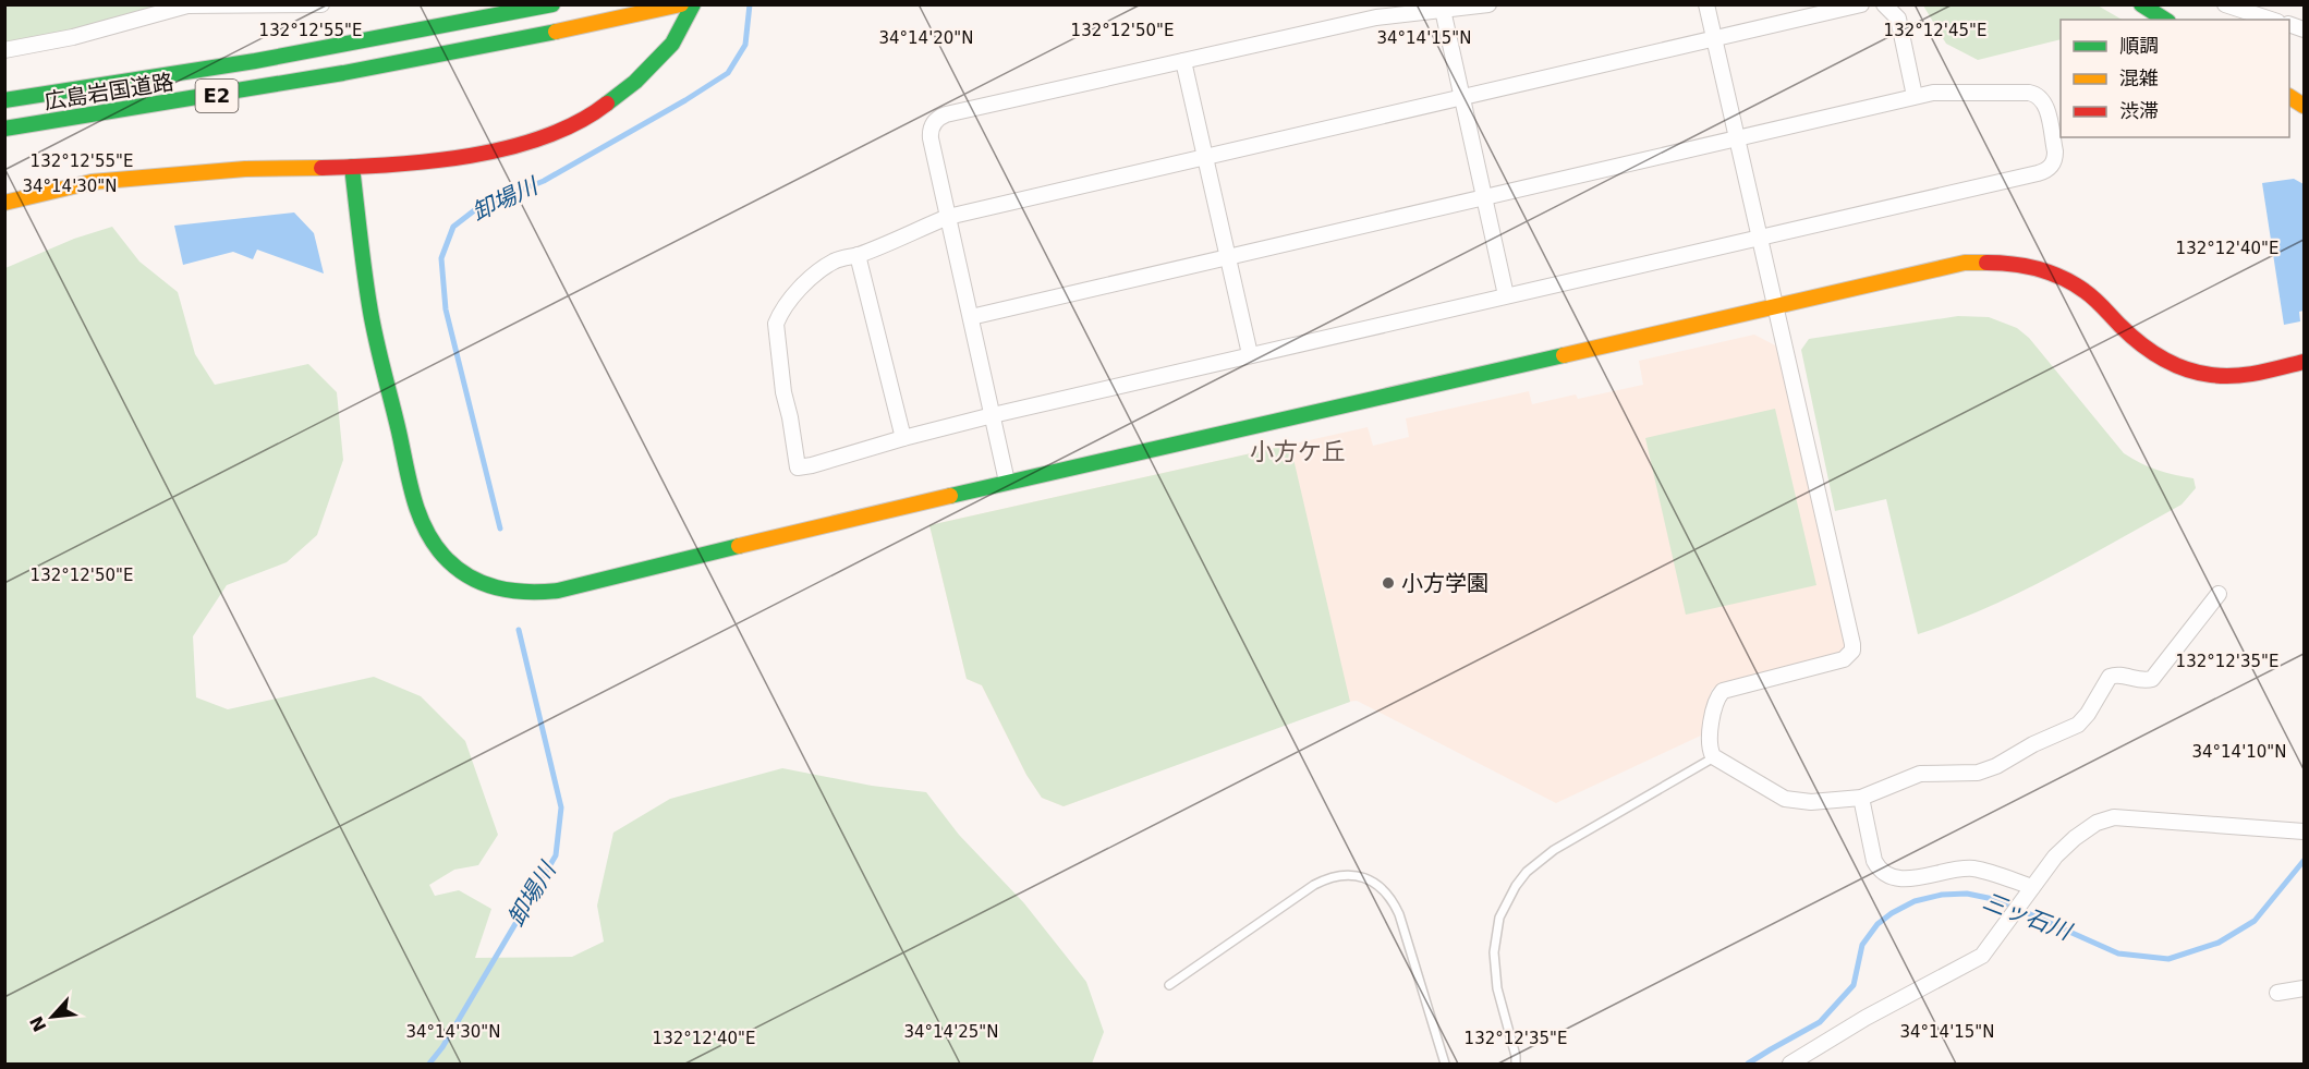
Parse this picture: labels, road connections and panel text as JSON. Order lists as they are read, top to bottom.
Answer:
{
  "streets": {
    "main road": ["広島岩国道路", "E2"]
  },
  "districts": ["小方ケ丘"],
  "water": ["卸場川", "三ッ石川"],
  "places": ["小方学園"],
  "legend": ["順調", "混雑", "渋滞"],
  "north": "bottom left",
  "coordinates": [
    "132°12'55\"E",
    "132°12'50\"E",
    "132°12'45\"E",
    "34°14'20\"N",
    "34°14'15\"N",
    "34°14'30\"N",
    "132°12'40\"E",
    "132°12'35\"E",
    "34°14'10\"N",
    "34°14'25\"N"
  ]
}
